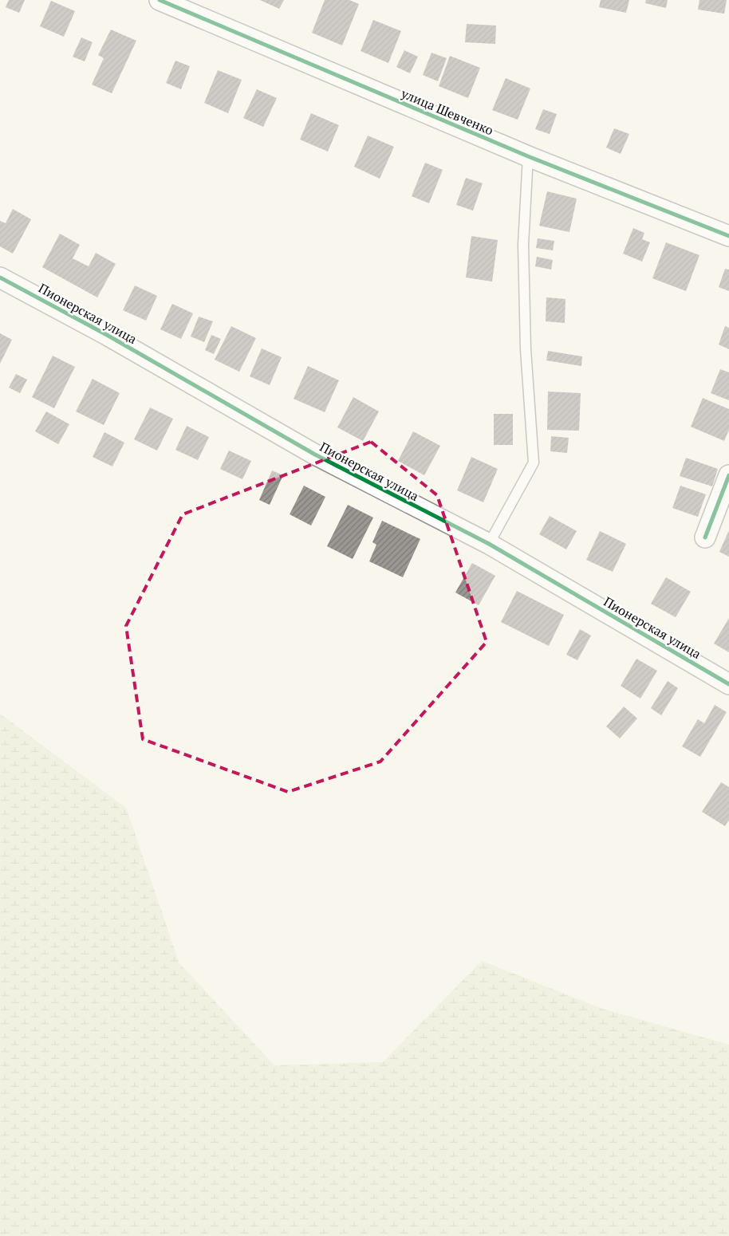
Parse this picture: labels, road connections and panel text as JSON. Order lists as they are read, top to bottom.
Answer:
{
  "streets": {
    "street": ["улица Шевченко", "Пионерская улица"]
  }
}
